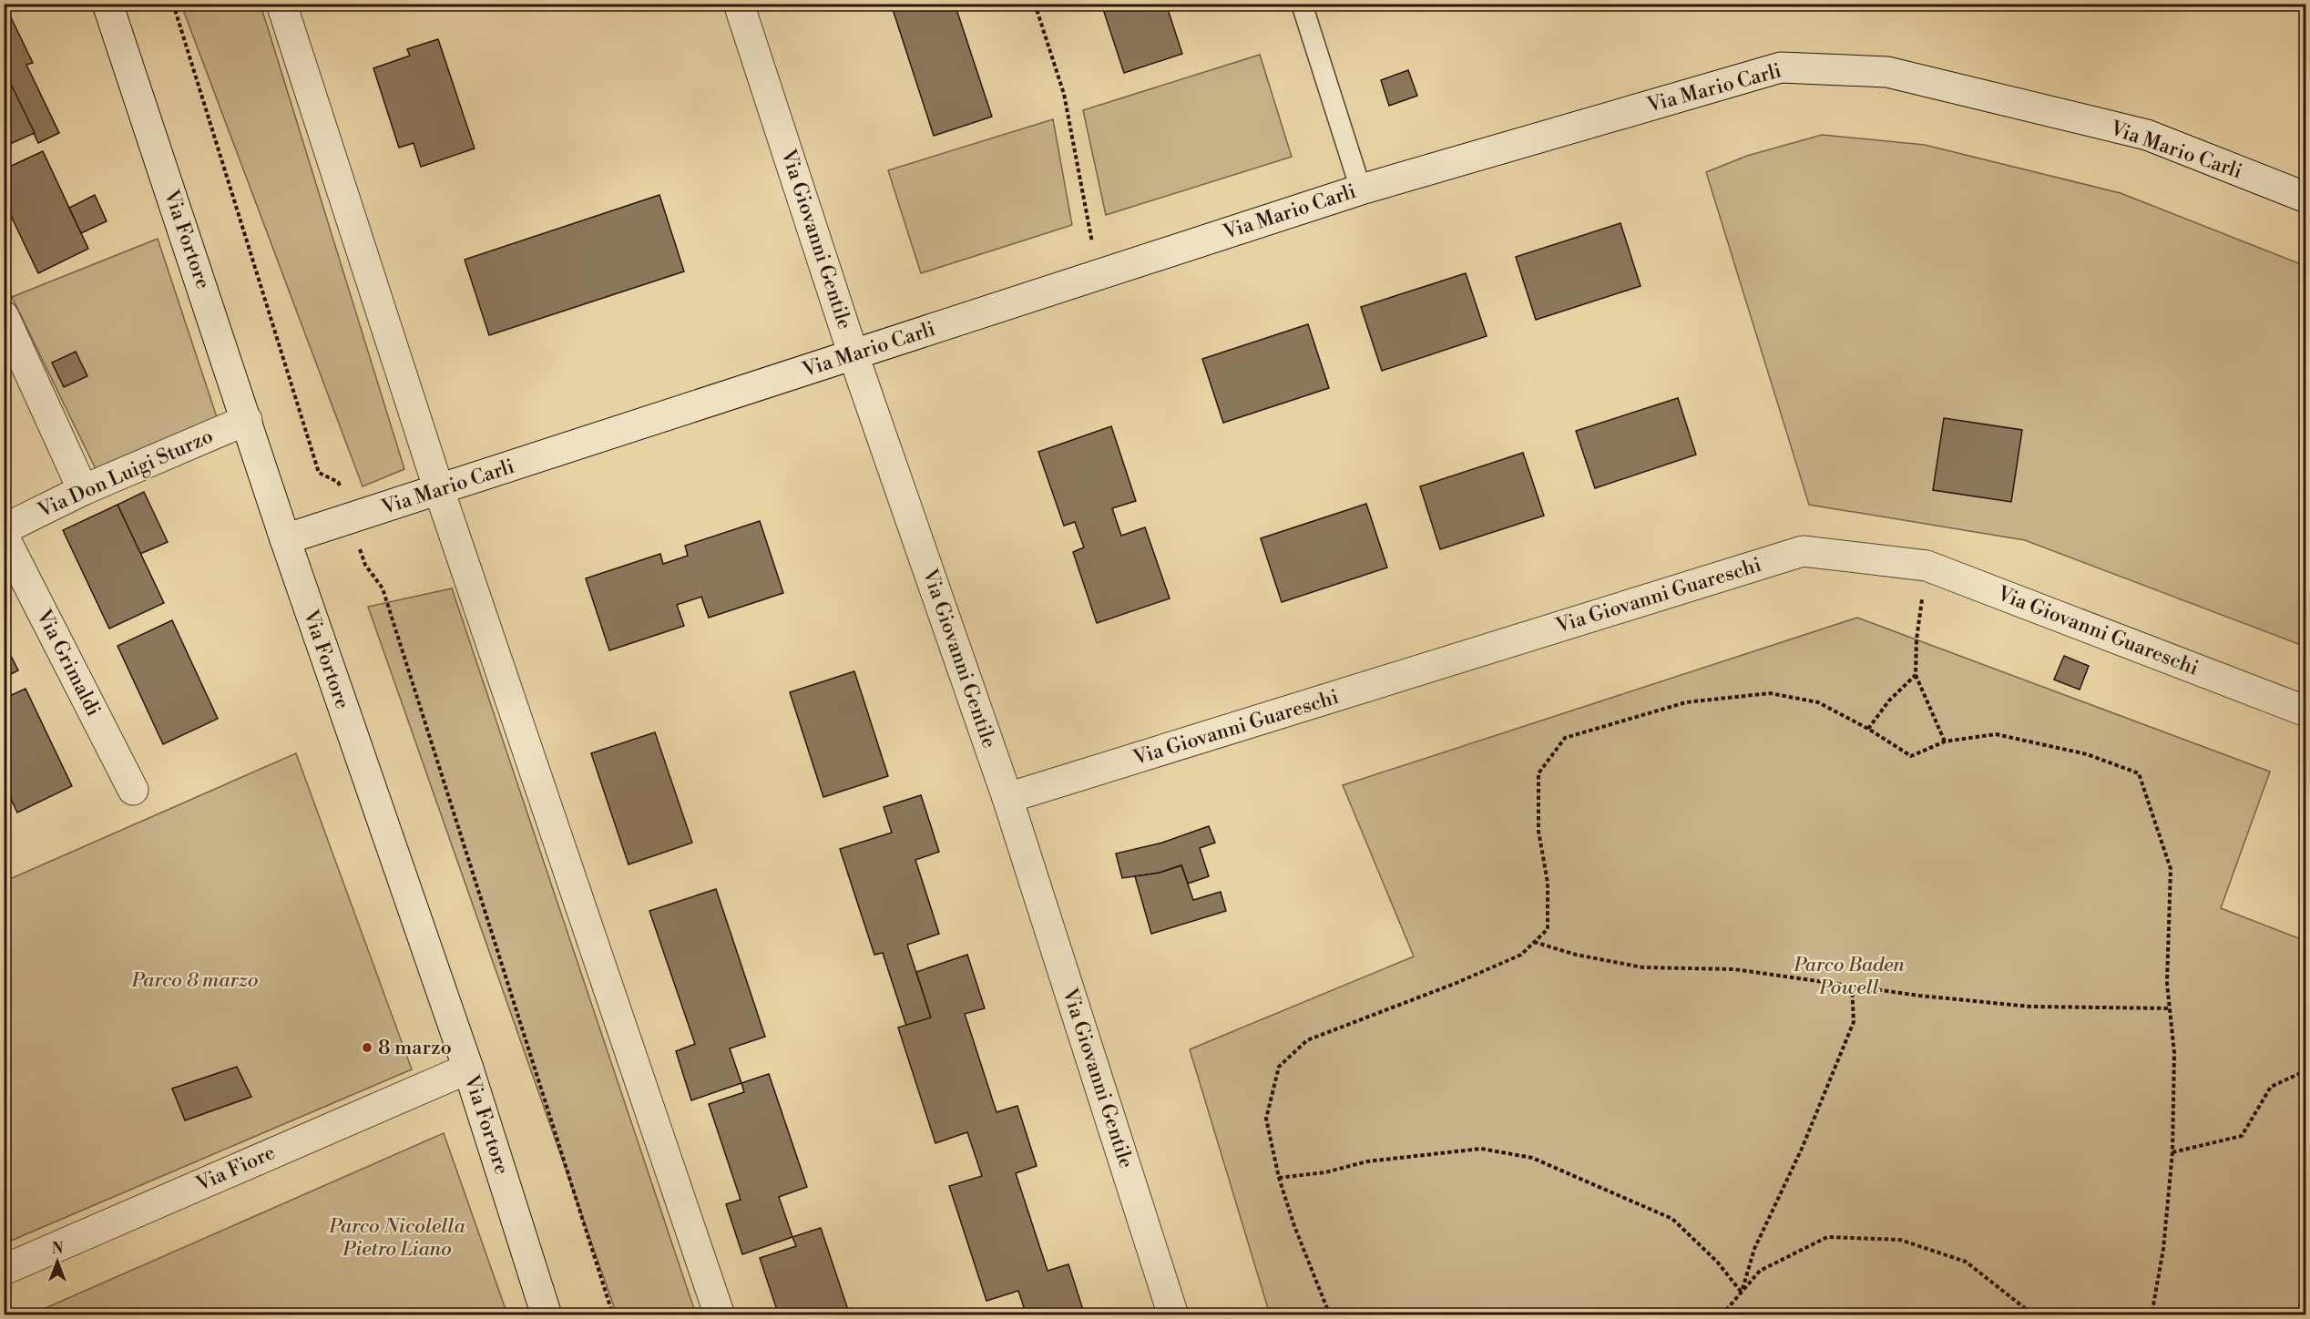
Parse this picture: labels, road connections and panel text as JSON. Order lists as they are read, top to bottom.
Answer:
{
  "streets": {
    "street": [
      "Via Mario Carli",
      "Via Fortore",
      "Via Giovanni Gentile",
      "Via Don Luigi Sturzo",
      "Via Giovanni Guareschi",
      "Via Grimaldi",
      "Via Fiore"
    ]
  },
  "crossings": [
    ["Via Mario Carli", "Via Fortore"],
    ["Via Mario Carli", "Via Giovanni Gentile"],
    ["Via Fortore", "Via Don Luigi Sturzo"],
    ["Via Fortore", "Via Fiore"],
    ["Via Giovanni Gentile", "Via Giovanni Guareschi"]
  ],
  "parks": ["Parco Baden Powell", "Parco 8 marzo", "Parco Nicolella Pietro Liano"],
  "places": ["8 marzo"],
  "north": "top"
}
